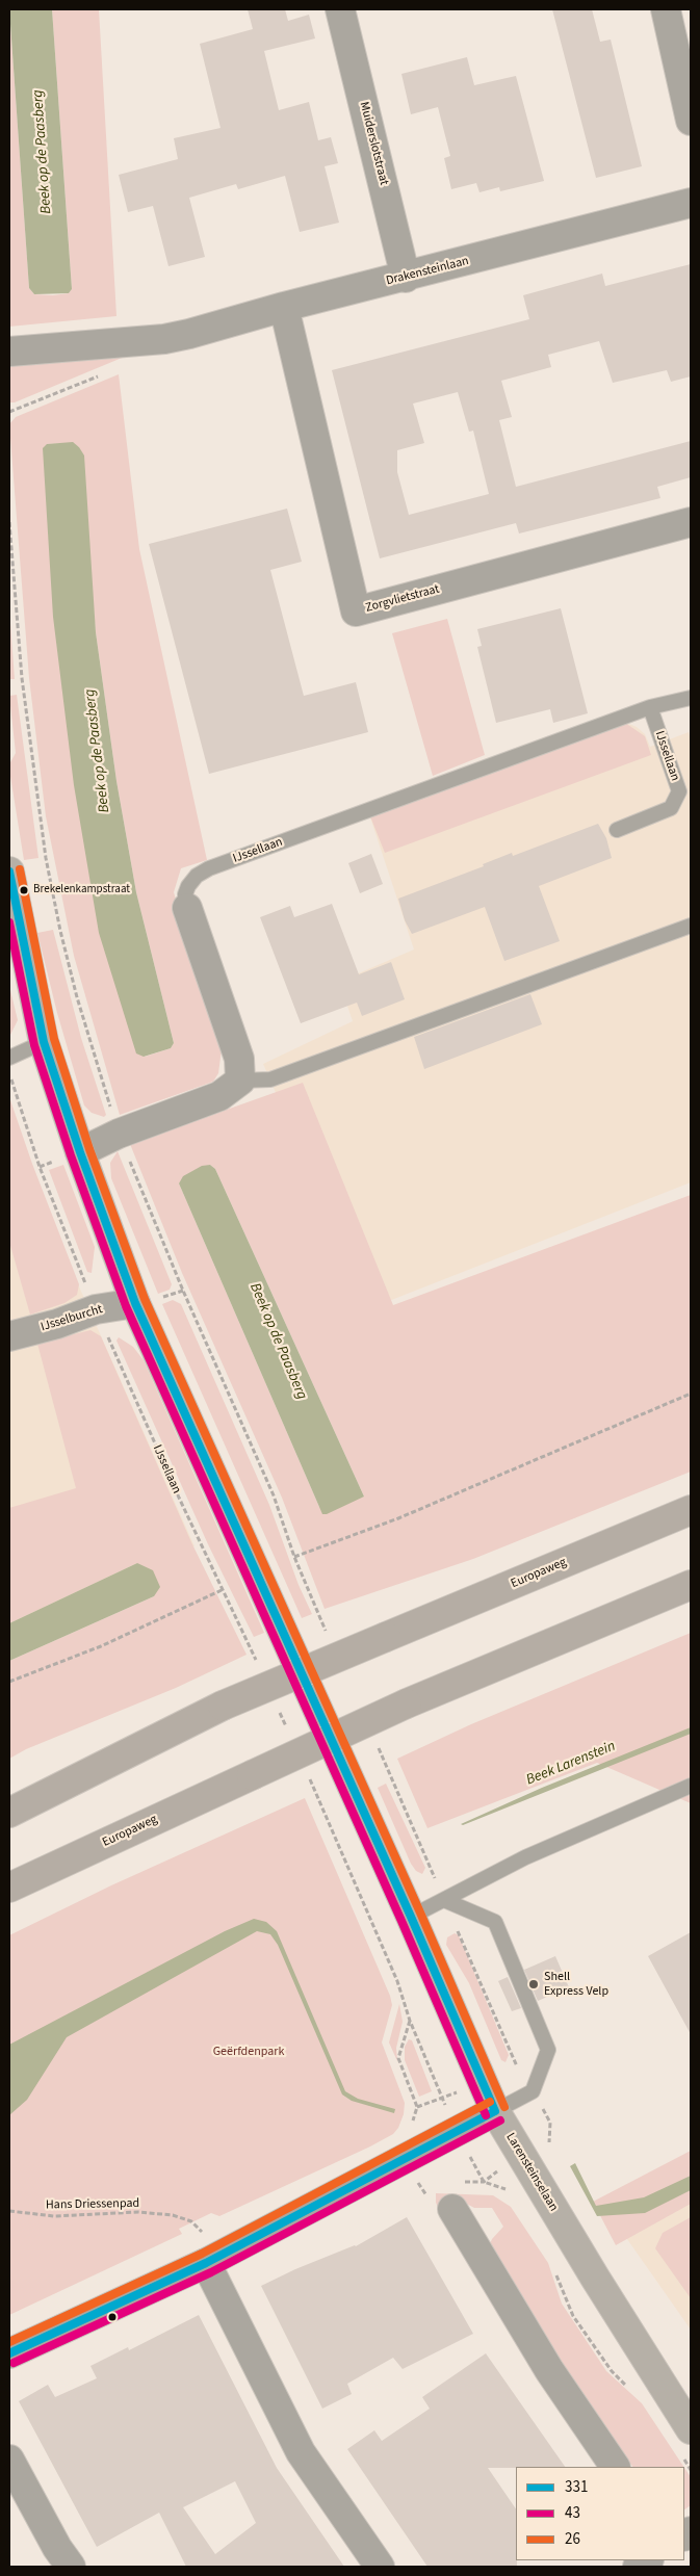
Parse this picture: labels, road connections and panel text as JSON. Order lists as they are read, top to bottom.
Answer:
{
  "streets": {
    "highway": ["Europaweg"],
    "main road": ["Larensteinselaan"],
    "street": [
      "Muiderslotstraat",
      "Drakensteinlaan",
      "Zorgvlietstraat",
      "IJssellaan",
      "IJsselburcht"
    ],
    "path": ["Hans Driessenpad"]
  },
  "crossings": [
    ["Muiderslotstraat", "Drakensteinlaan"],
    ["Drakensteinlaan", "Zorgvlietstraat"],
    ["IJssellaan", "IJsselburcht"],
    ["IJsselburcht", "Larensteinselaan"]
  ],
  "water": ["Beek op de Paasberg", "Beek Larenstein"],
  "parks": ["Geërfdenpark"],
  "places": ["Brekelenkampstraat", "Shell Express Velp"],
  "lines": ["transit line 26", "transit line 331", "transit line 43"],
  "legend": ["331", "43", "26"]
}
